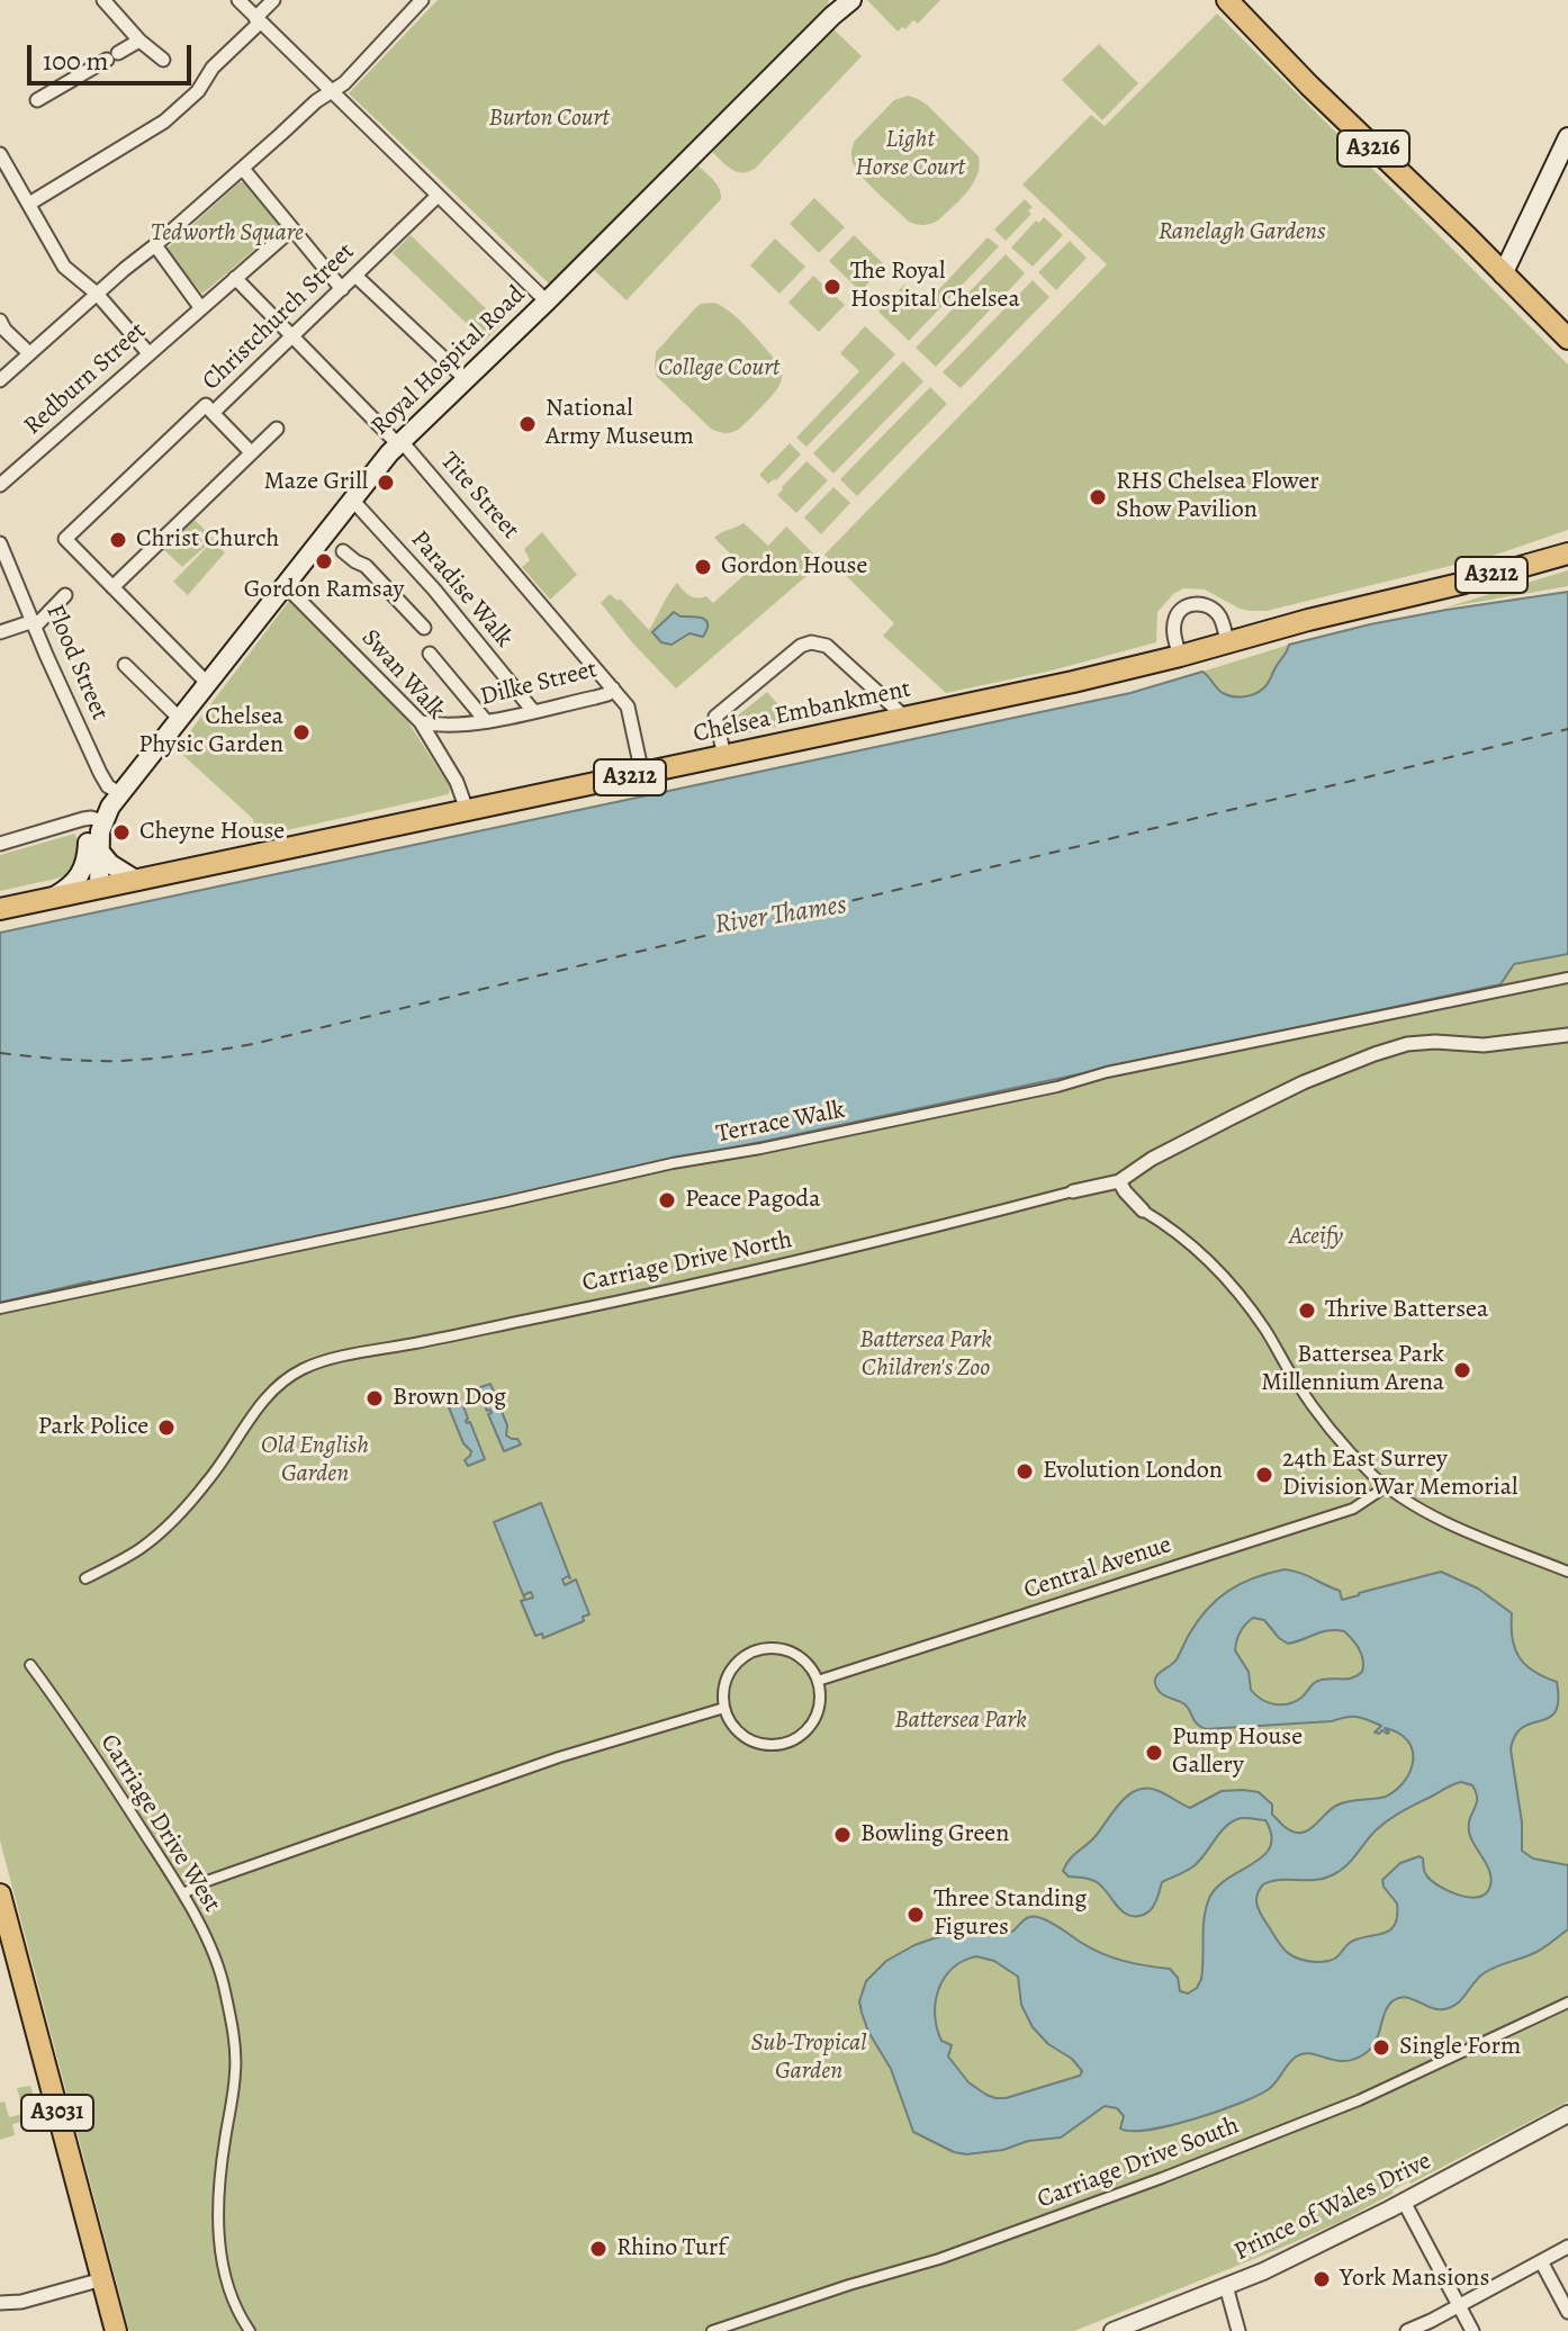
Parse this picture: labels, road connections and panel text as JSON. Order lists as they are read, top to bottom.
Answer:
{
  "streets": {
    "main road": [
      "A3216",
      "Royal Hospital Road",
      "A3212",
      "Chelsea Embankment",
      "A3031"
    ],
    "street": [
      "Christchurch Street",
      "Redburn Street",
      "Tite Street",
      "Paradise Walk",
      "Flood Street",
      "Swan Walk",
      "Dilke Street",
      "Terrace Walk",
      "Carriage Drive North",
      "Central Avenue",
      "Carriage Drive West",
      "Carriage Drive South",
      "Prince of Wales Drive"
    ]
  },
  "crossings": [
    ["Christchurch Street", "Royal Hospital Road"],
    ["Christchurch Street", "Tite Street"],
    ["Royal Hospital Road", "Tite Street"],
    ["Royal Hospital Road", "Paradise Walk"],
    ["Royal Hospital Road", "Flood Street"],
    ["Royal Hospital Road", "Swan Walk"],
    ["Royal Hospital Road", "Chelsea Embankment"],
    ["Tite Street", "Dilke Street"],
    ["Tite Street", "Chelsea Embankment"],
    ["Paradise Walk", "Dilke Street"],
    ["Swan Walk", "Dilke Street"],
    ["Swan Walk", "Chelsea Embankment"]
  ],
  "water": ["River Thames"],
  "parks": [
    "Burton Court",
    "Light Horse Court",
    "Ranelagh Gardens",
    "Tedworth Square",
    "College Court",
    "Aceify",
    "Battersea Park Children's Zoo",
    "Old English Garden",
    "Battersea Park",
    "Sub-Tropical Garden"
  ],
  "places": [
    "The Royal Hospital Chelsea",
    "National Army Museum",
    "Maze Grill",
    "RHS Chelsea Flower Show Pavilion",
    "Christ Church",
    "Gordon Ramsay",
    "Gordon House",
    "Chelsea Physic Garden",
    "Cheyne House",
    "Peace Pagoda",
    "Thrive Battersea",
    "Battersea Park Millennium Arena",
    "Brown Dog",
    "Park Police",
    "Evolution London",
    "24th East Surrey Division War Memorial",
    "Pump House Gallery",
    "Bowling Green",
    "Three Standing Figures",
    "Single Form",
    "Rhino Turf",
    "York Mansions"
  ],
  "scale_bar": "100 m"
}
